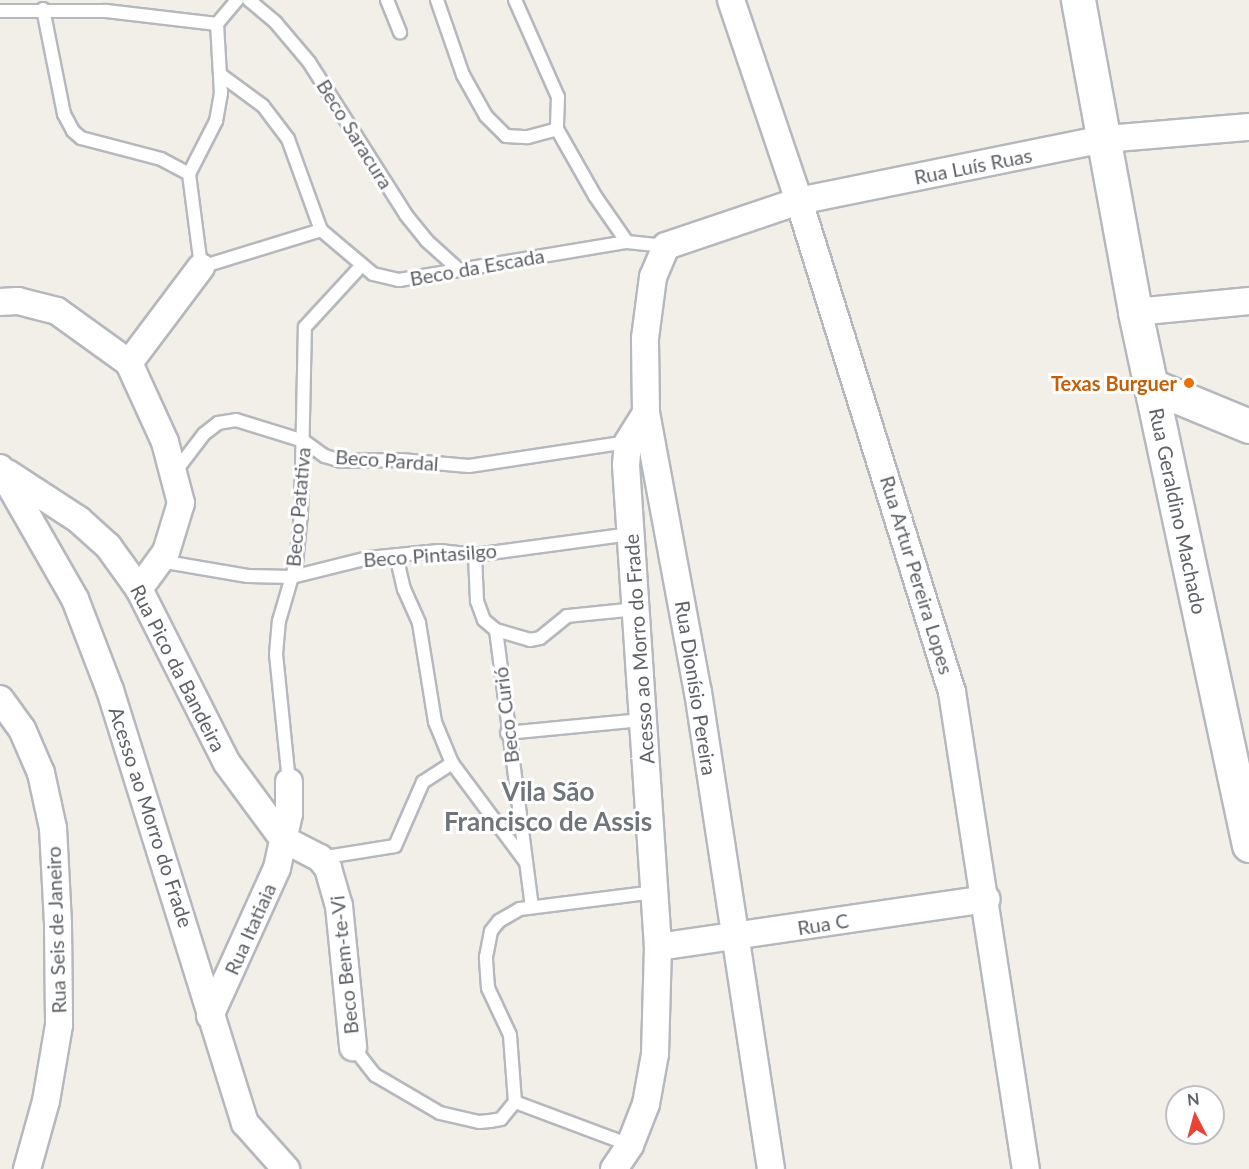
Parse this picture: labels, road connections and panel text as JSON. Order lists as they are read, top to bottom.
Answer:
{
  "streets": {
    "street": [
      "Rua Luís Ruas",
      "Beco Patativa",
      "Rua Geraldino Machado",
      "Rua Artur Pereira Lopes",
      "Acesso ao Morro do Frade",
      "Rua Pico da Bandeira",
      "Rua Dionísio Pereira",
      "Rua C",
      "Rua Itatiaia",
      "Rua Seis de Janeiro",
      "Beco Bem-te-Vi"
    ],
    "lane": [
      "Beco Saracura",
      "Beco da Escada",
      "Beco Pardal",
      "Beco Pintasilgo",
      "Beco Curió"
    ]
  },
  "crossings": [
    ["Beco Saracura", "Beco da Escada"],
    ["Rua Luís Ruas", "Beco da Escada"],
    ["Rua Luís Ruas", "Rua Geraldino Machado"],
    ["Rua Luís Ruas", "Rua Artur Pereira Lopes"],
    ["Rua Luís Ruas", "Rua Dionísio Pereira"],
    ["Beco da Escada", "Beco Patativa"],
    ["Beco da Escada", "Rua Dionísio Pereira"],
    ["Beco Pardal", "Beco Patativa"],
    ["Beco Pardal", "Acesso ao Morro do Frade"],
    ["Beco Patativa", "Beco Pintasilgo"],
    ["Beco Patativa", "Rua Pico da Bandeira"],
    ["Beco Patativa", "Rua Itatiaia"],
    ["Beco Pintasilgo", "Acesso ao Morro do Frade"],
    ["Rua Artur Pereira Lopes", "Rua C"],
    ["Acesso ao Morro do Frade", "Rua Pico da Bandeira"],
    ["Acesso ao Morro do Frade", "Rua C"],
    ["Acesso ao Morro do Frade", "Rua Itatiaia"],
    ["Rua Pico da Bandeira", "Rua Itatiaia"],
    ["Rua Dionísio Pereira", "Rua C"]
  ],
  "districts": ["Vila São Francisco de Assis"],
  "places": ["Texas Burguer"],
  "north": "top"
}
